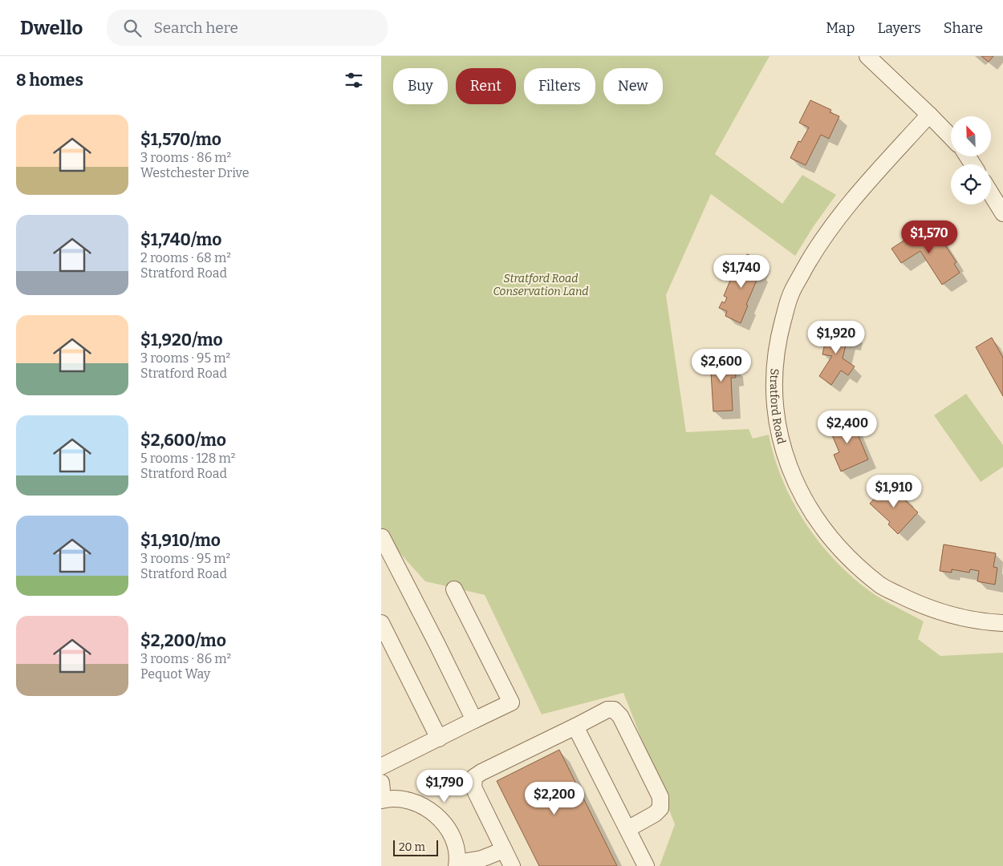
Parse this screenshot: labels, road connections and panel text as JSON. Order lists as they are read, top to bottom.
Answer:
{
  "streets": {
    "street": ["Stratford Road"]
  },
  "parks": ["Stratford Road Conservation Land"],
  "scale_bar": "20 m",
  "north": "top left",
  "page": {
    "header": "Dwello",
    "search": "Search here",
    "nav": ["Map", "Layers", "Share"],
    "heading": "8 homes",
    "chip": [
      "Buy",
      "Rent",
      "Filters",
      "New"
    ],
    "list": [
      {
        "name": "$1,570/mo",
        "note": "3 rooms · 86 m² · Westchester Drive"
      },
      {
        "name": "$1,740/mo",
        "note": "2 rooms · 68 m² · Stratford Road"
      },
      {
        "name": "$1,920/mo",
        "note": "3 rooms · 95 m² · Stratford Road"
      },
      {
        "name": "$2,600/mo",
        "note": "5 rooms · 128 m² · Stratford Road"
      },
      {
        "name": "$1,910/mo",
        "note": "3 rooms · 95 m² · Stratford Road"
      },
      {
        "name": "$2,200/mo",
        "note": "3 rooms · 86 m² · Pequot Way"
      }
    ],
    "price": [
      "$1,570",
      "$1,740",
      "$1,920",
      "$2,600",
      "$2,400",
      "$1,910",
      "$1,790",
      "$2,200"
    ],
    "scale": "20 m"
  }
}
